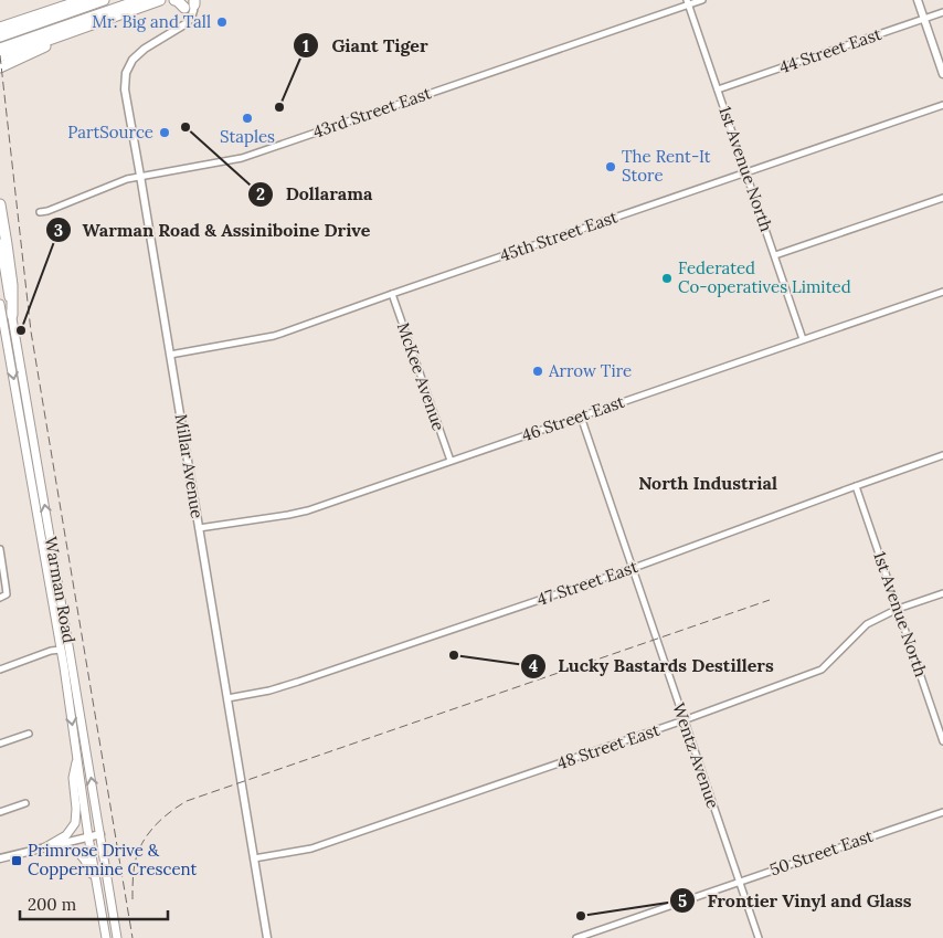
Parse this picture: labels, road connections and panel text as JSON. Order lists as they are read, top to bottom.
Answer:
{
  "streets": {
    "main road": ["Warman Road"],
    "street": [
      "44 Street East",
      "43rd Street East",
      "1st Avenue North",
      "45th Street East",
      "McKee Avenue",
      "46 Street East",
      "Millar Avenue",
      "47 Street East",
      "48 Street East",
      "Wentz Avenue",
      "50 Street East"
    ]
  },
  "crossings": [
    ["44 Street East", "1st Avenue North"],
    ["43rd Street East", "1st Avenue North"],
    ["43rd Street East", "Millar Avenue"],
    ["1st Avenue North", "45th Street East"],
    ["1st Avenue North", "46 Street East"],
    ["1st Avenue North", "47 Street East"],
    ["1st Avenue North", "48 Street East"],
    ["45th Street East", "McKee Avenue"],
    ["45th Street East", "Millar Avenue"],
    ["McKee Avenue", "46 Street East"],
    ["46 Street East", "Millar Avenue"],
    ["46 Street East", "Wentz Avenue"],
    ["Millar Avenue", "47 Street East"],
    ["Millar Avenue", "48 Street East"],
    ["47 Street East", "Wentz Avenue"],
    ["48 Street East", "Wentz Avenue"],
    ["Wentz Avenue", "50 Street East"]
  ],
  "districts": ["North Industrial"],
  "places": {
    "other": [
      "Mr. Big and Tall",
      "Giant Tiger",
      "Staples",
      "Dollarama",
      "PartSource",
      "The Rent-It Store",
      "Federated Co-operatives Limited",
      "Warman Road & Assiniboine Drive",
      "Arrow Tire",
      "Lucky Bastards Destillers",
      "Frontier Vinyl and Glass"
    ],
    "transit": ["Primrose Drive & Coppermine Crescent"]
  },
  "scale_bar": "200 m"
}
